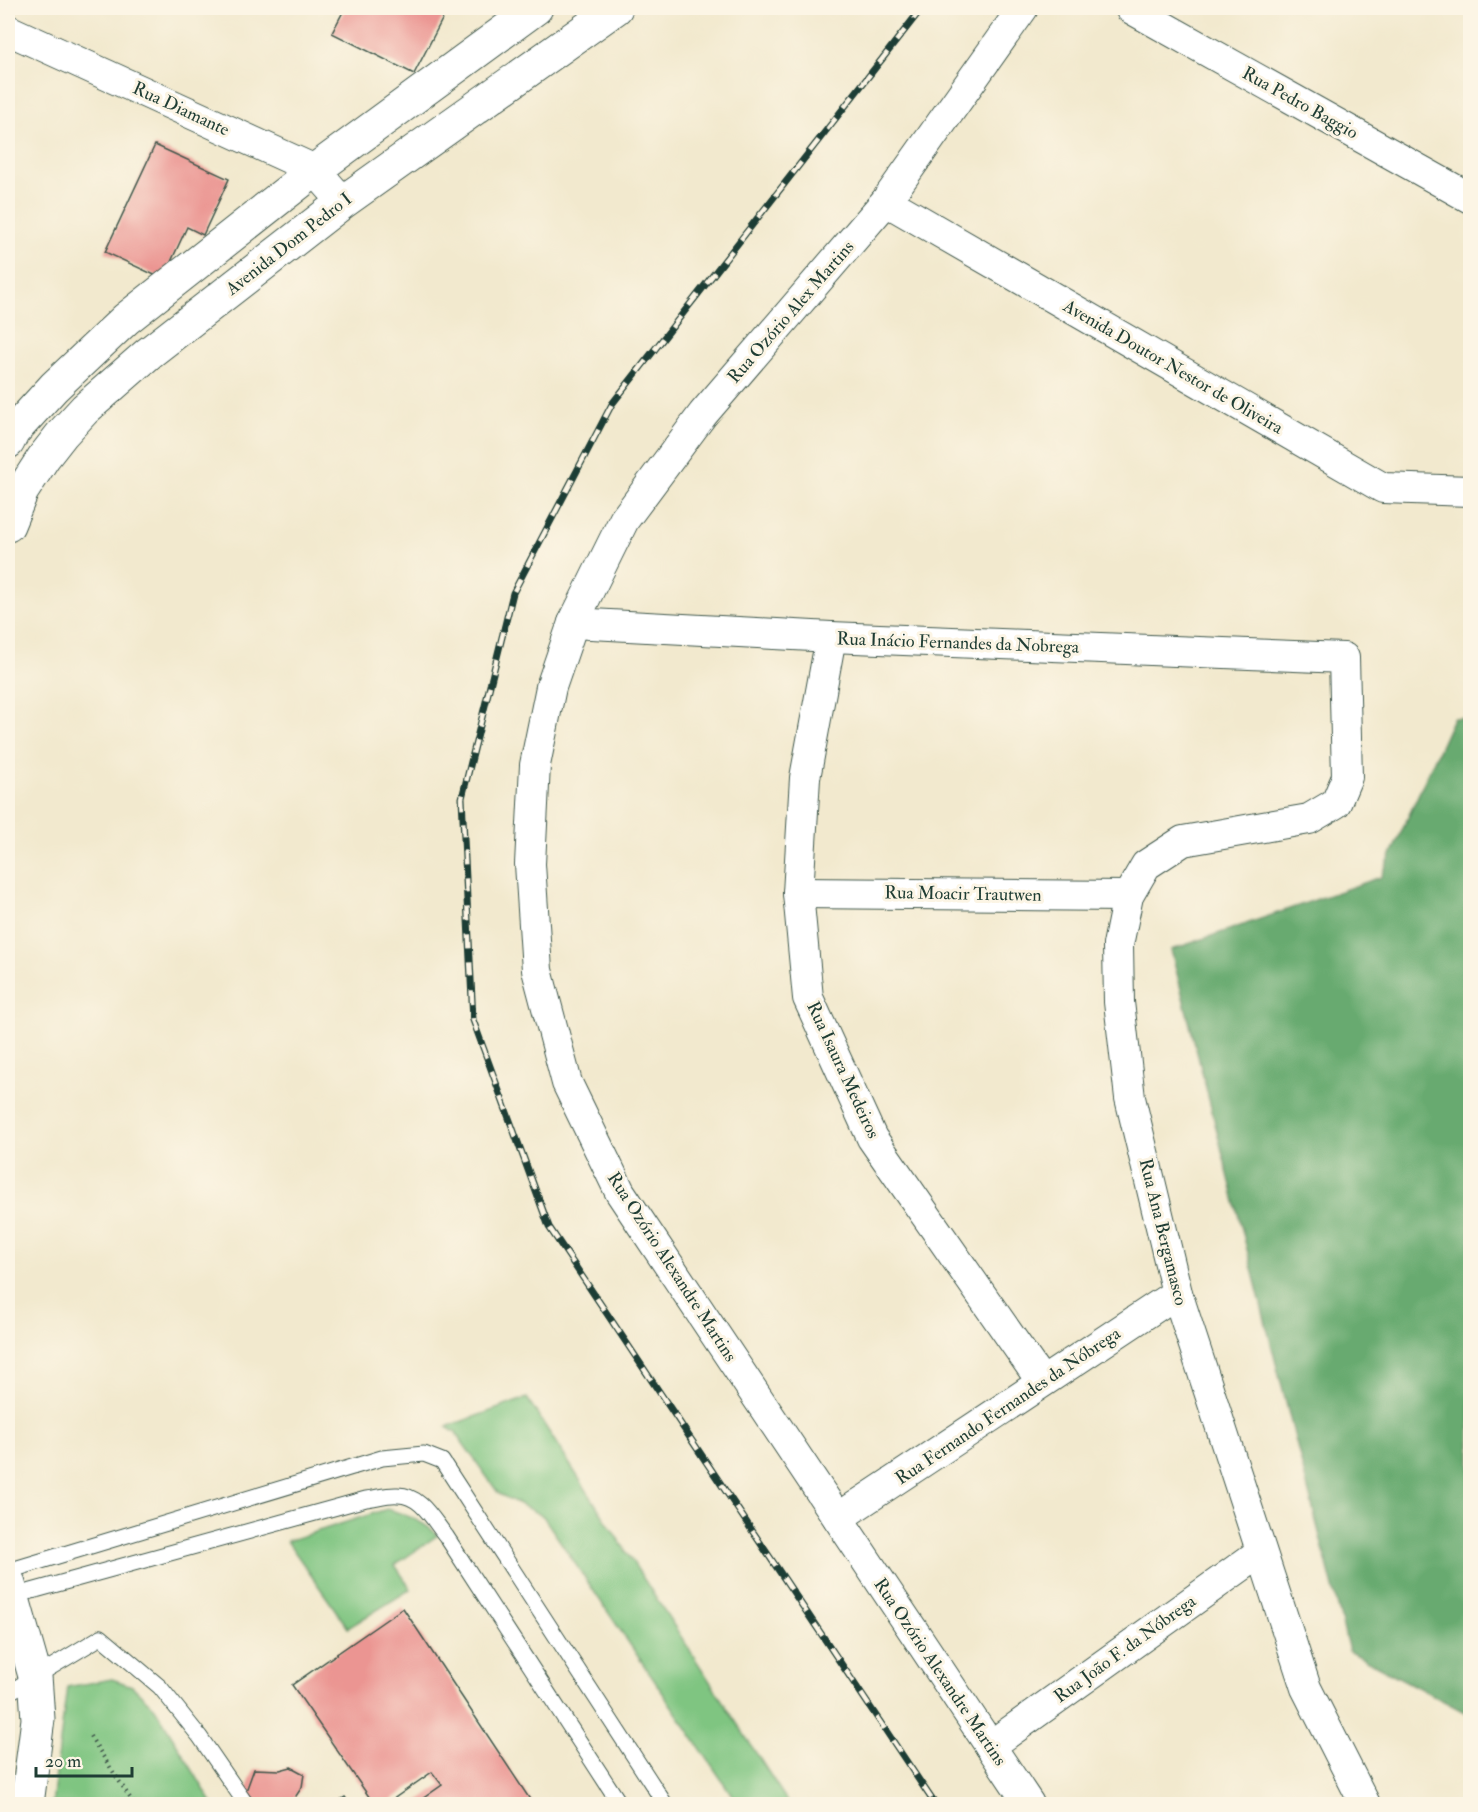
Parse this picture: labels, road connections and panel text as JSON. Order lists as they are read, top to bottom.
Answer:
{
  "streets": {
    "street": [
      "Rua Pedro Baggio",
      "Rua Diamante",
      "Avenida Dom Pedro I",
      "Rua Ozório Alex Martins",
      "Avenida Doutor Nestor de Oliveira",
      "Rua Inácio Fernandes da Nobrega",
      "Rua Moacir Trautwen",
      "Rua Isaura Medeiros",
      "Rua Ana Bergamasco",
      "Rua Ozório Alexandre Martins",
      "Rua Fernando Fernandes da Nóbrega",
      "Rua João F. da Nóbrega"
    ]
  },
  "crossings": [
    ["Rua Diamante", "Avenida Dom Pedro I"],
    ["Rua Ozório Alex Martins", "Avenida Doutor Nestor de Oliveira"],
    ["Rua Ozório Alex Martins", "Rua Inácio Fernandes da Nobrega"],
    ["Rua Ozório Alex Martins", "Rua Ozório Alexandre Martins"],
    ["Rua Inácio Fernandes da Nobrega", "Rua Isaura Medeiros"],
    ["Rua Inácio Fernandes da Nobrega", "Rua Ana Bergamasco"],
    ["Rua Inácio Fernandes da Nobrega", "Rua Ozório Alexandre Martins"],
    ["Rua Moacir Trautwen", "Rua Isaura Medeiros"],
    ["Rua Moacir Trautwen", "Rua Ana Bergamasco"],
    ["Rua Isaura Medeiros", "Rua Fernando Fernandes da Nóbrega"],
    ["Rua Ana Bergamasco", "Rua Fernando Fernandes da Nóbrega"],
    ["Rua Ana Bergamasco", "Rua João F. da Nóbrega"],
    ["Rua Ozório Alexandre Martins", "Rua Fernando Fernandes da Nóbrega"],
    ["Rua Ozório Alexandre Martins", "Rua João F. da Nóbrega"]
  ],
  "scale_bar": "20 m"
}
